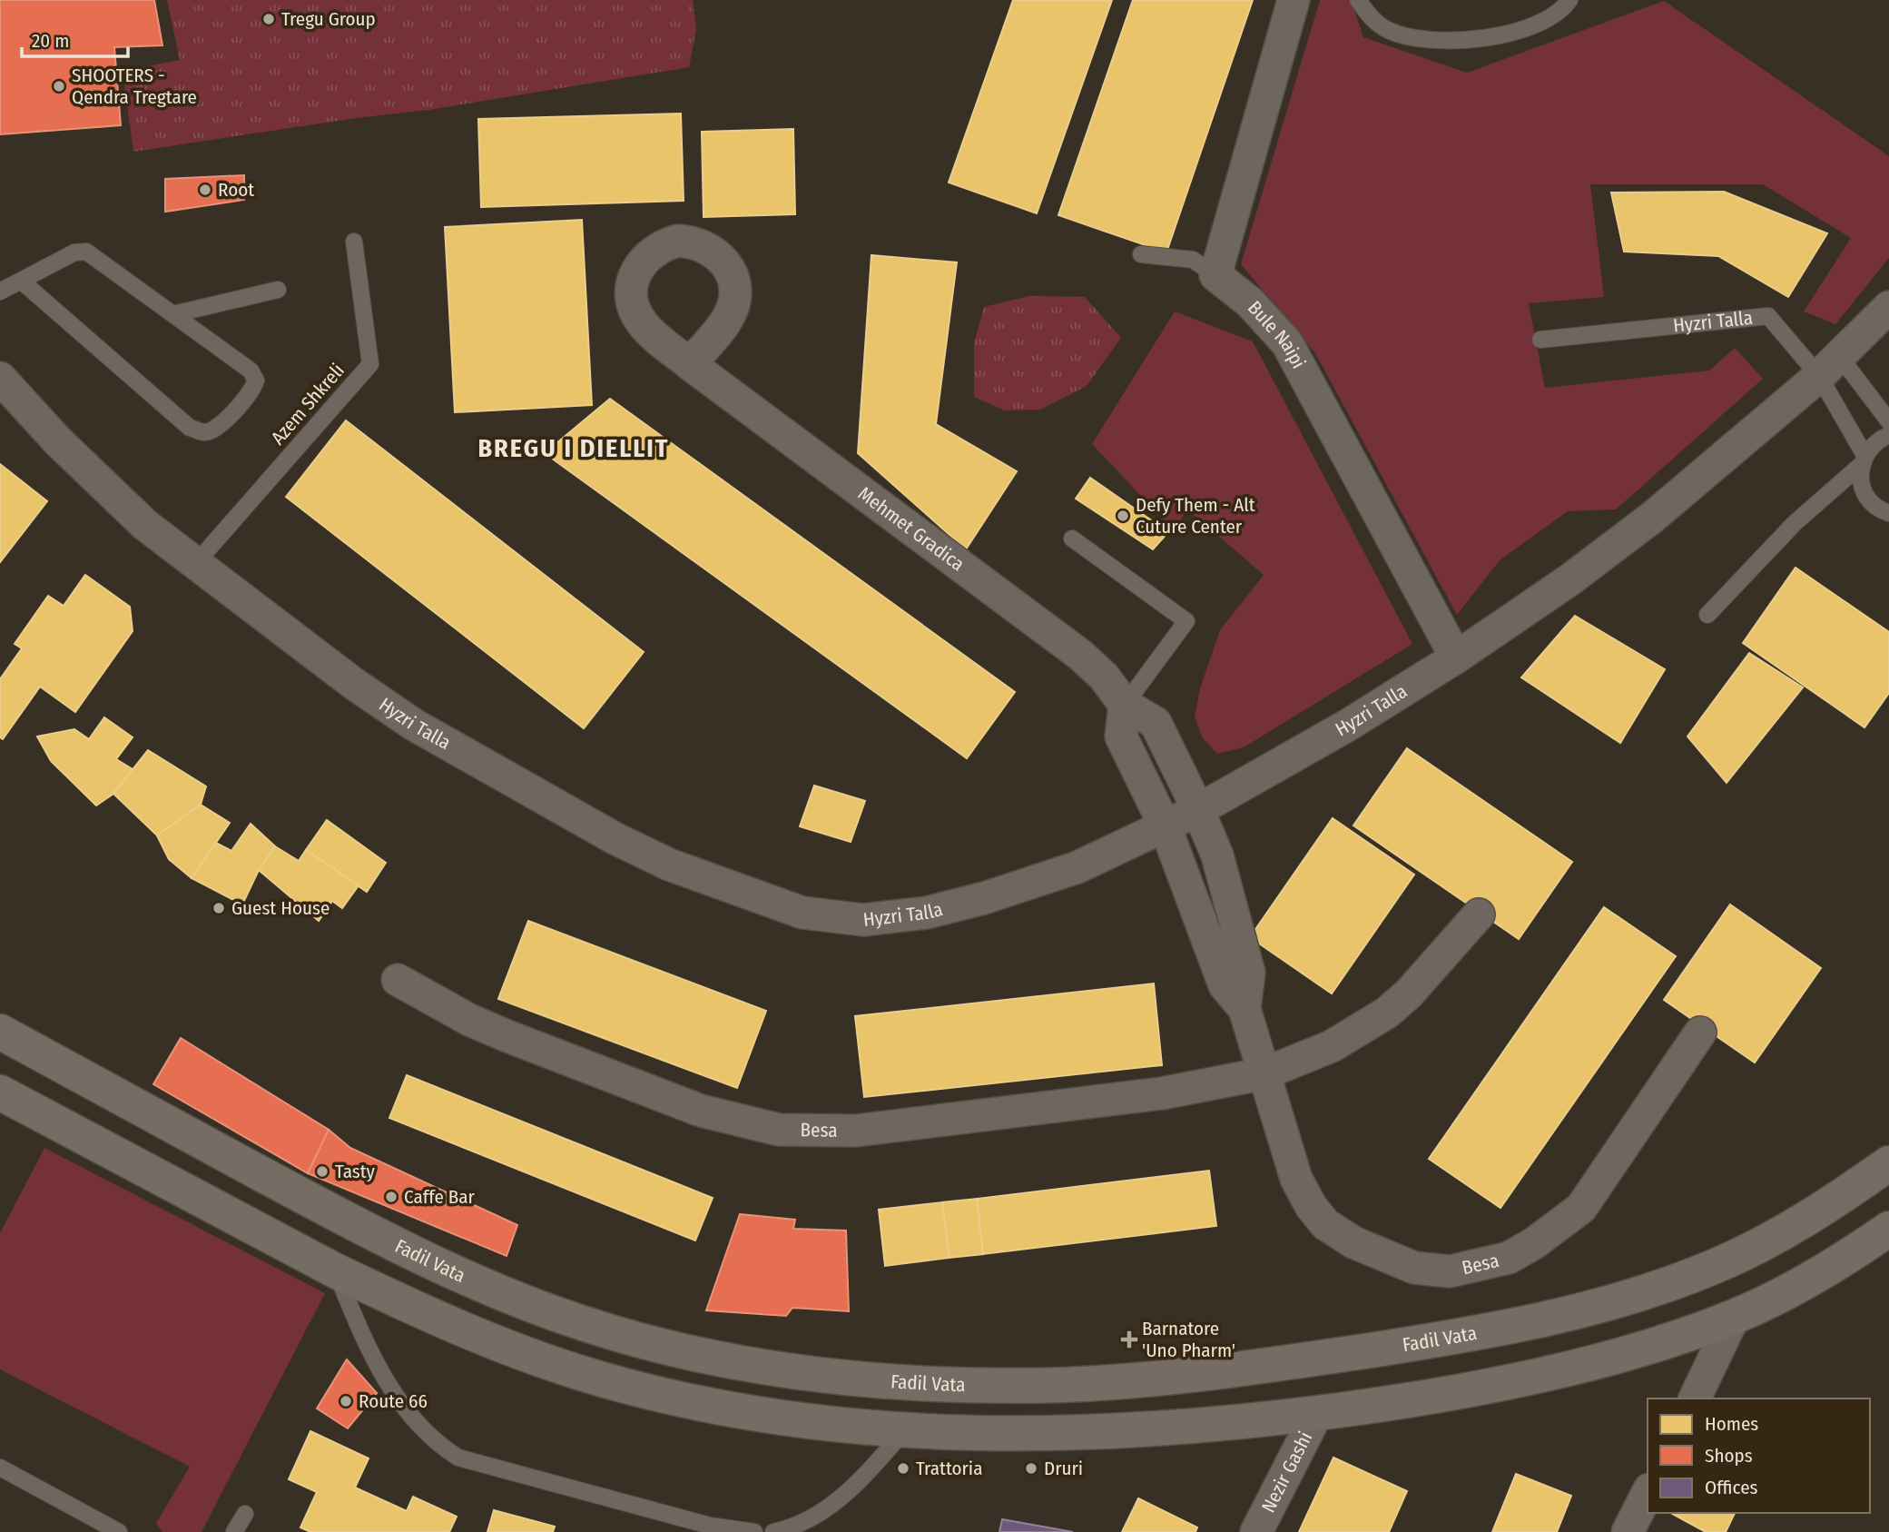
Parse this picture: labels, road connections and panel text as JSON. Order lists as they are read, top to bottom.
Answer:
{
  "streets": {
    "main road": ["Fadil Vata"],
    "street": [
      "Hyzri Talla",
      "Bule Naipi",
      "Mehmet Gradica",
      "Besa",
      "Nezir Gashi"
    ],
    "lane": ["Azem Shkreli"]
  },
  "crossings": [
    ["Hyzri Talla", "Bule Naipi"],
    ["Hyzri Talla", "Azem Shkreli"],
    ["Hyzri Talla", "Mehmet Gradica"],
    ["Hyzri Talla", "Besa"],
    ["Mehmet Gradica", "Besa"]
  ],
  "districts": ["BREGU I DIELLIT"],
  "places": {
    "other": [
      "Tregu Group",
      "SHOOTERS - Qendra Tregtare",
      "Root",
      "Defy Them - Alt Cuture Center",
      "Guest House",
      "Tasty",
      "Caffe Bar",
      "Route 66",
      "Trattoria",
      "Druri"
    ],
    "health": ["Barnatore 'Uno Pharm'"]
  },
  "legend": ["Homes", "Shops", "Offices"],
  "scale_bar": "20 m"
}
